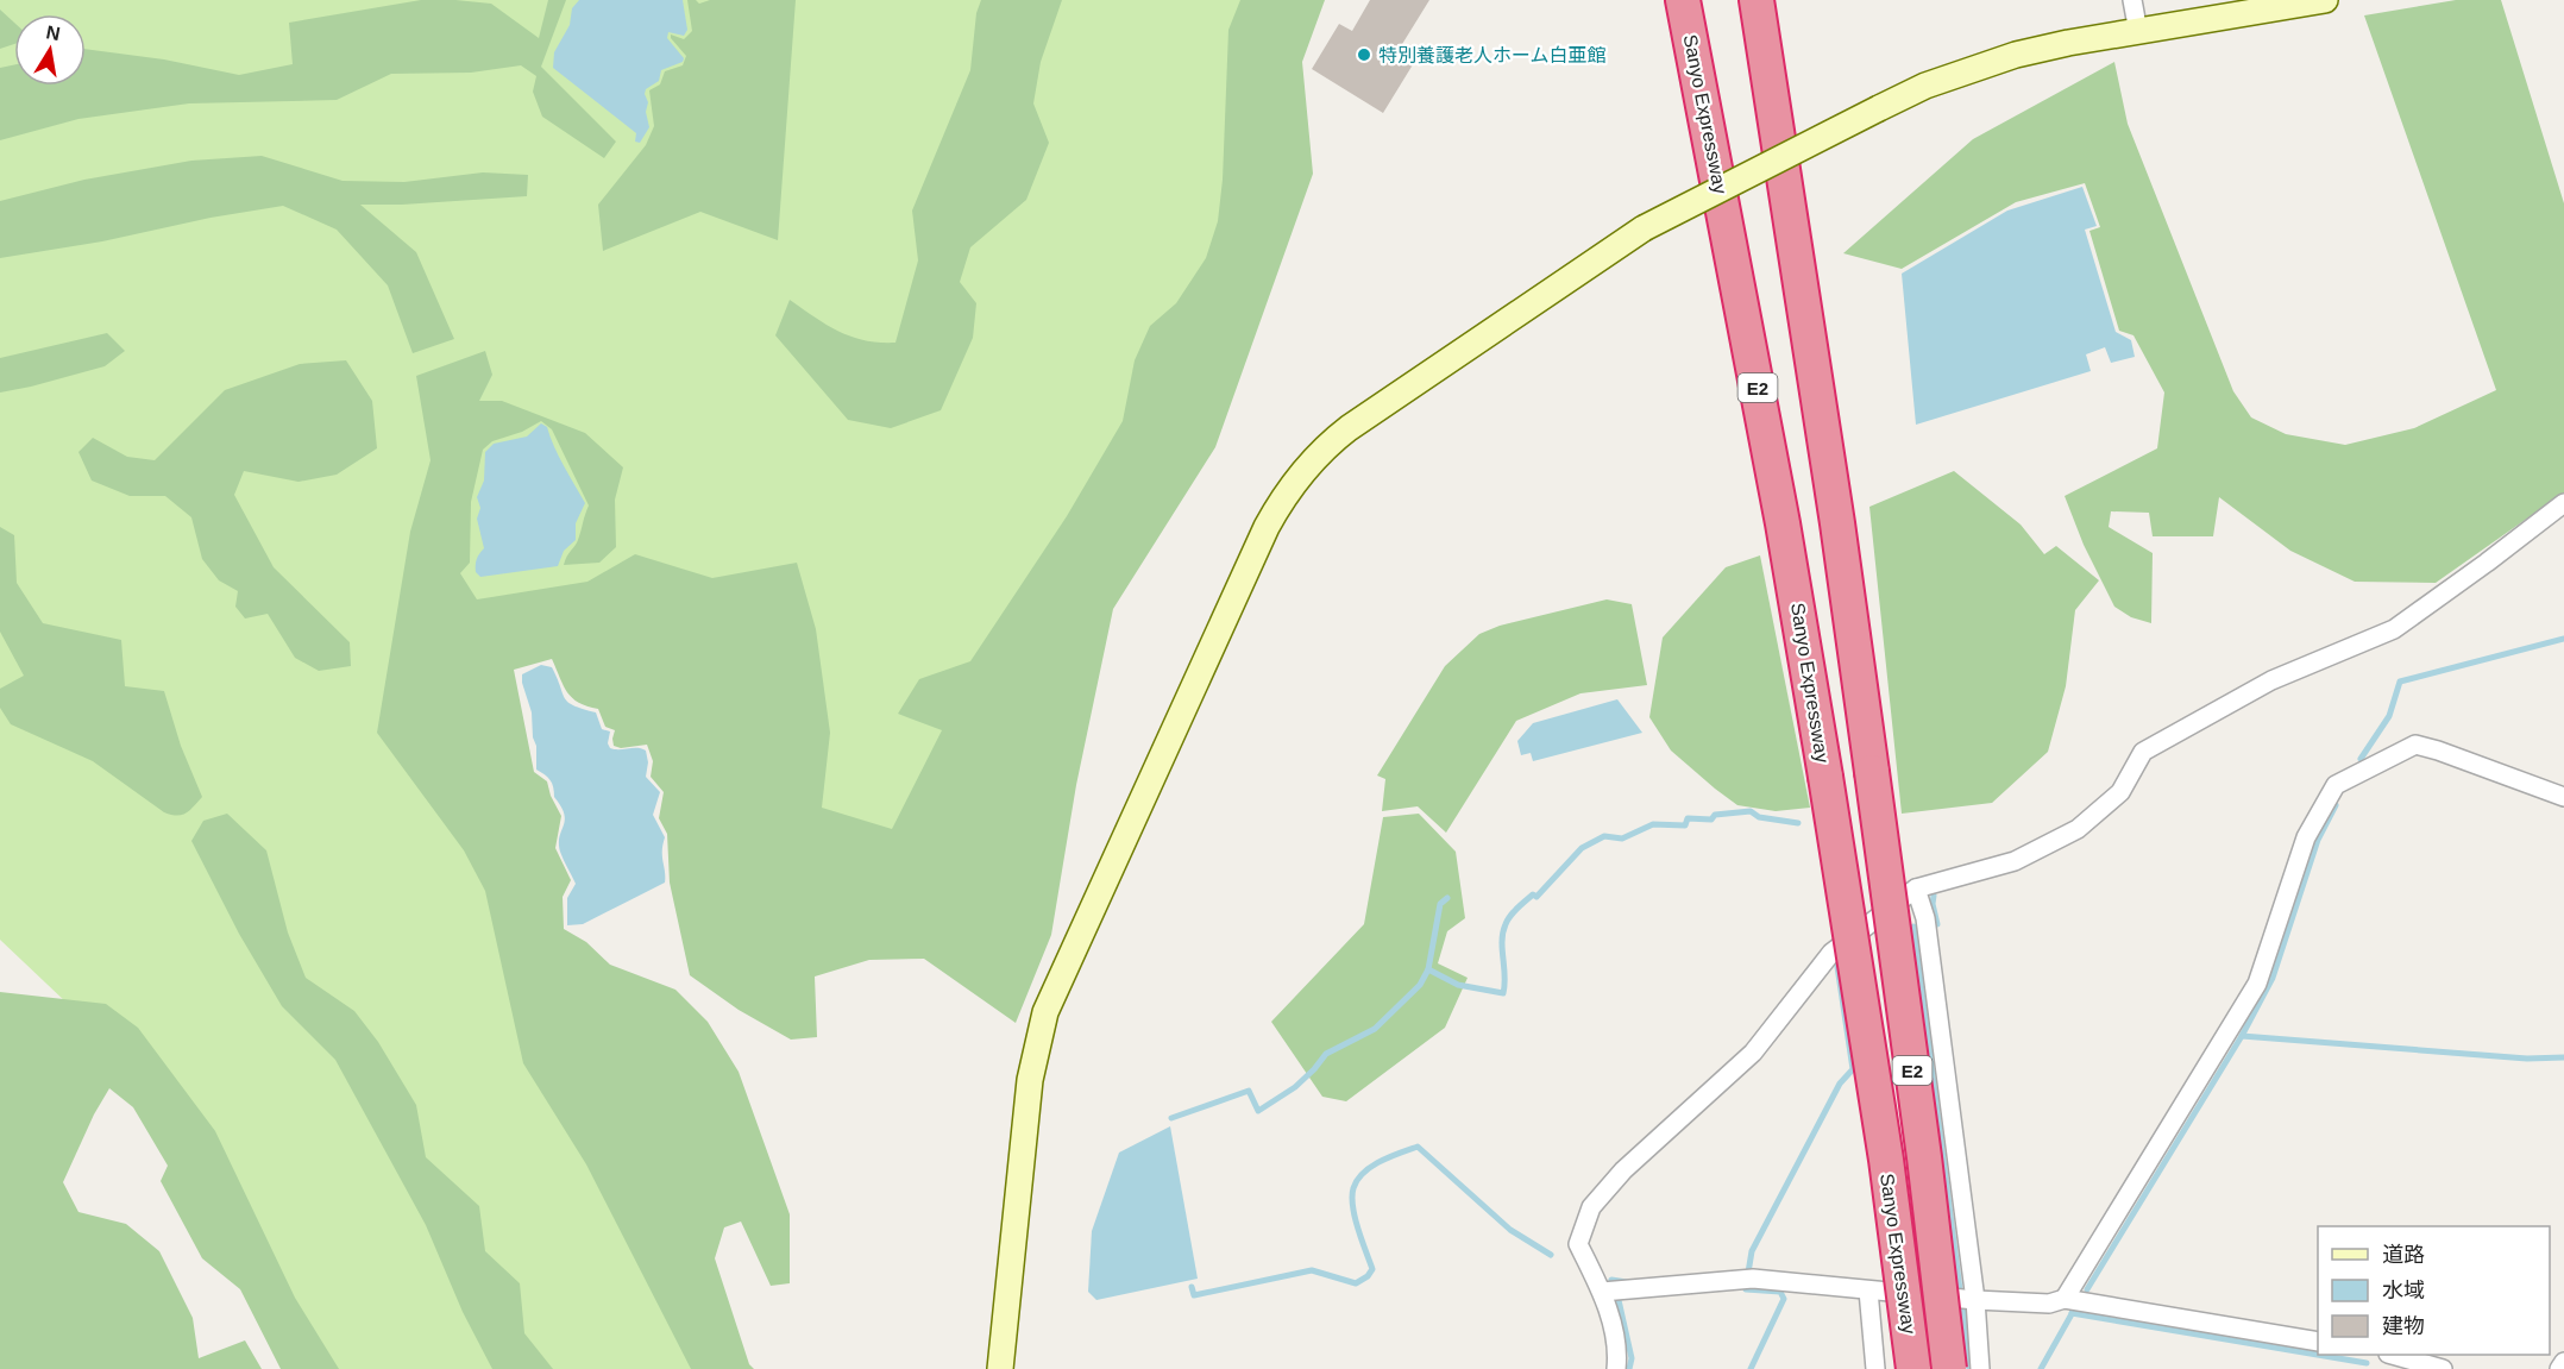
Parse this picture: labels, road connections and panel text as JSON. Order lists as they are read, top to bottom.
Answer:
{
  "streets": {
    "highway": ["Sanyo Expressway", "E2"]
  },
  "places": ["特別養護老人ホーム白亜館"],
  "legend": ["道路", "水域", "建物"],
  "north": "top"
}
